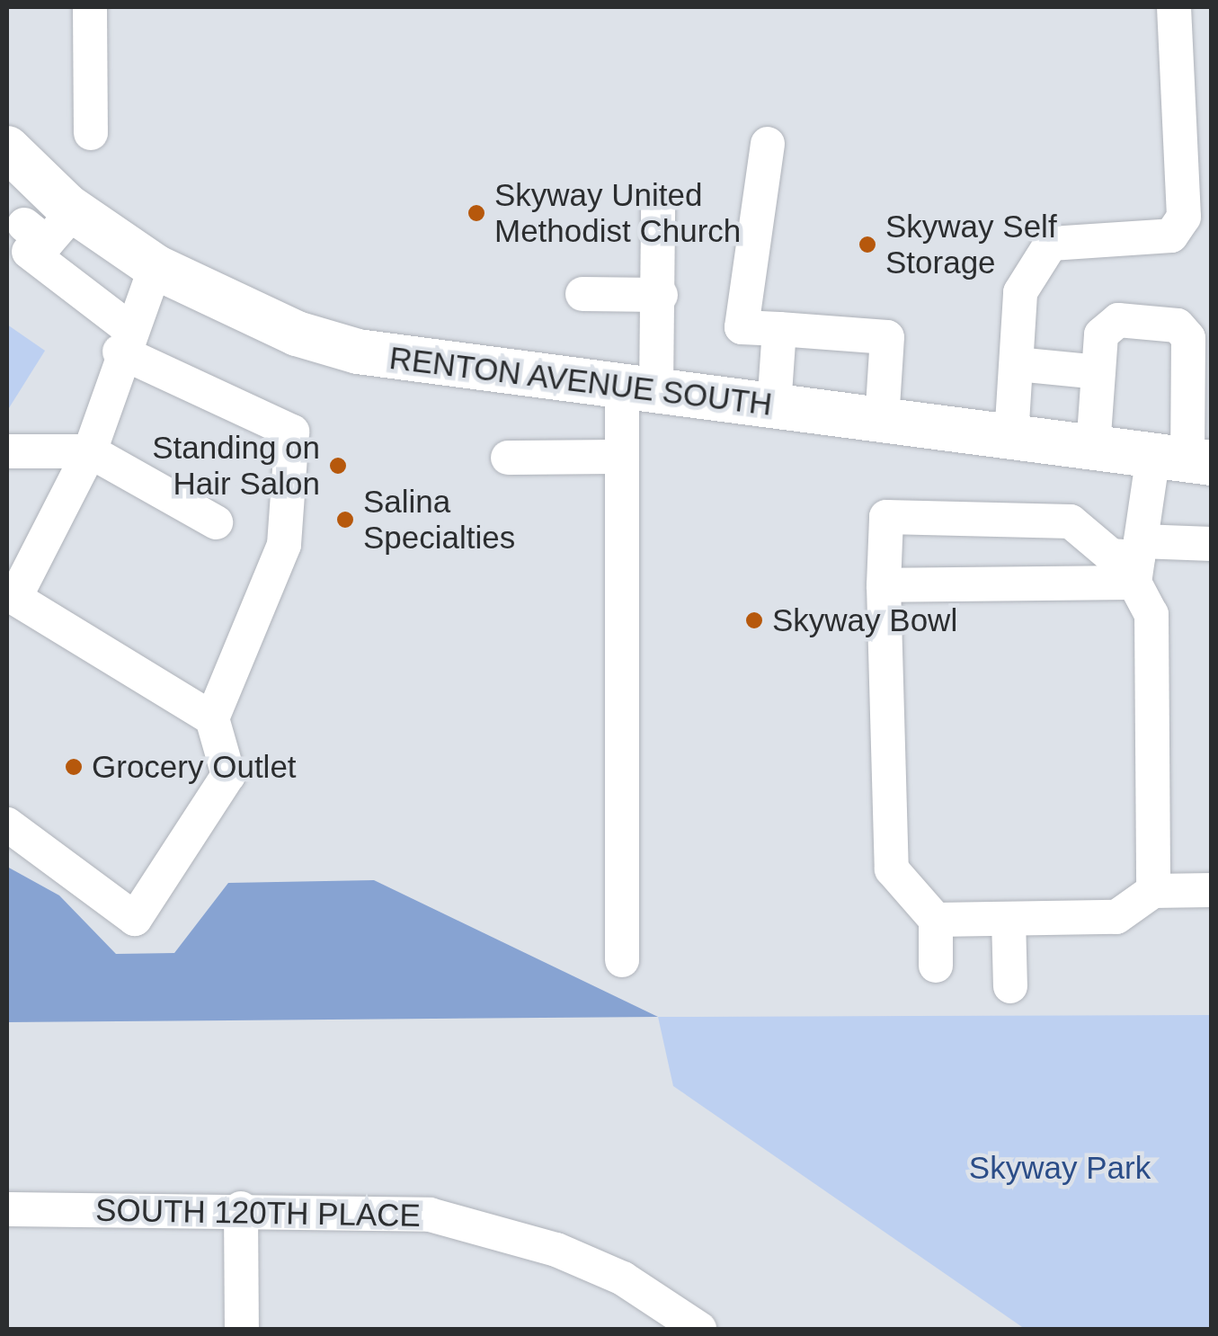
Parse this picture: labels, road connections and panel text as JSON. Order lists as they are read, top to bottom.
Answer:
{
  "streets": {
    "main road": ["RENTON AVENUE SOUTH"],
    "street": ["SOUTH 120TH PLACE"]
  },
  "parks": ["Skyway Park"],
  "places": [
    "Skyway United Methodist Church",
    "Skyway Self Storage",
    "Standing on Hair Salon",
    "Salina Specialties",
    "Skyway Bowl",
    "Grocery Outlet"
  ]
}
